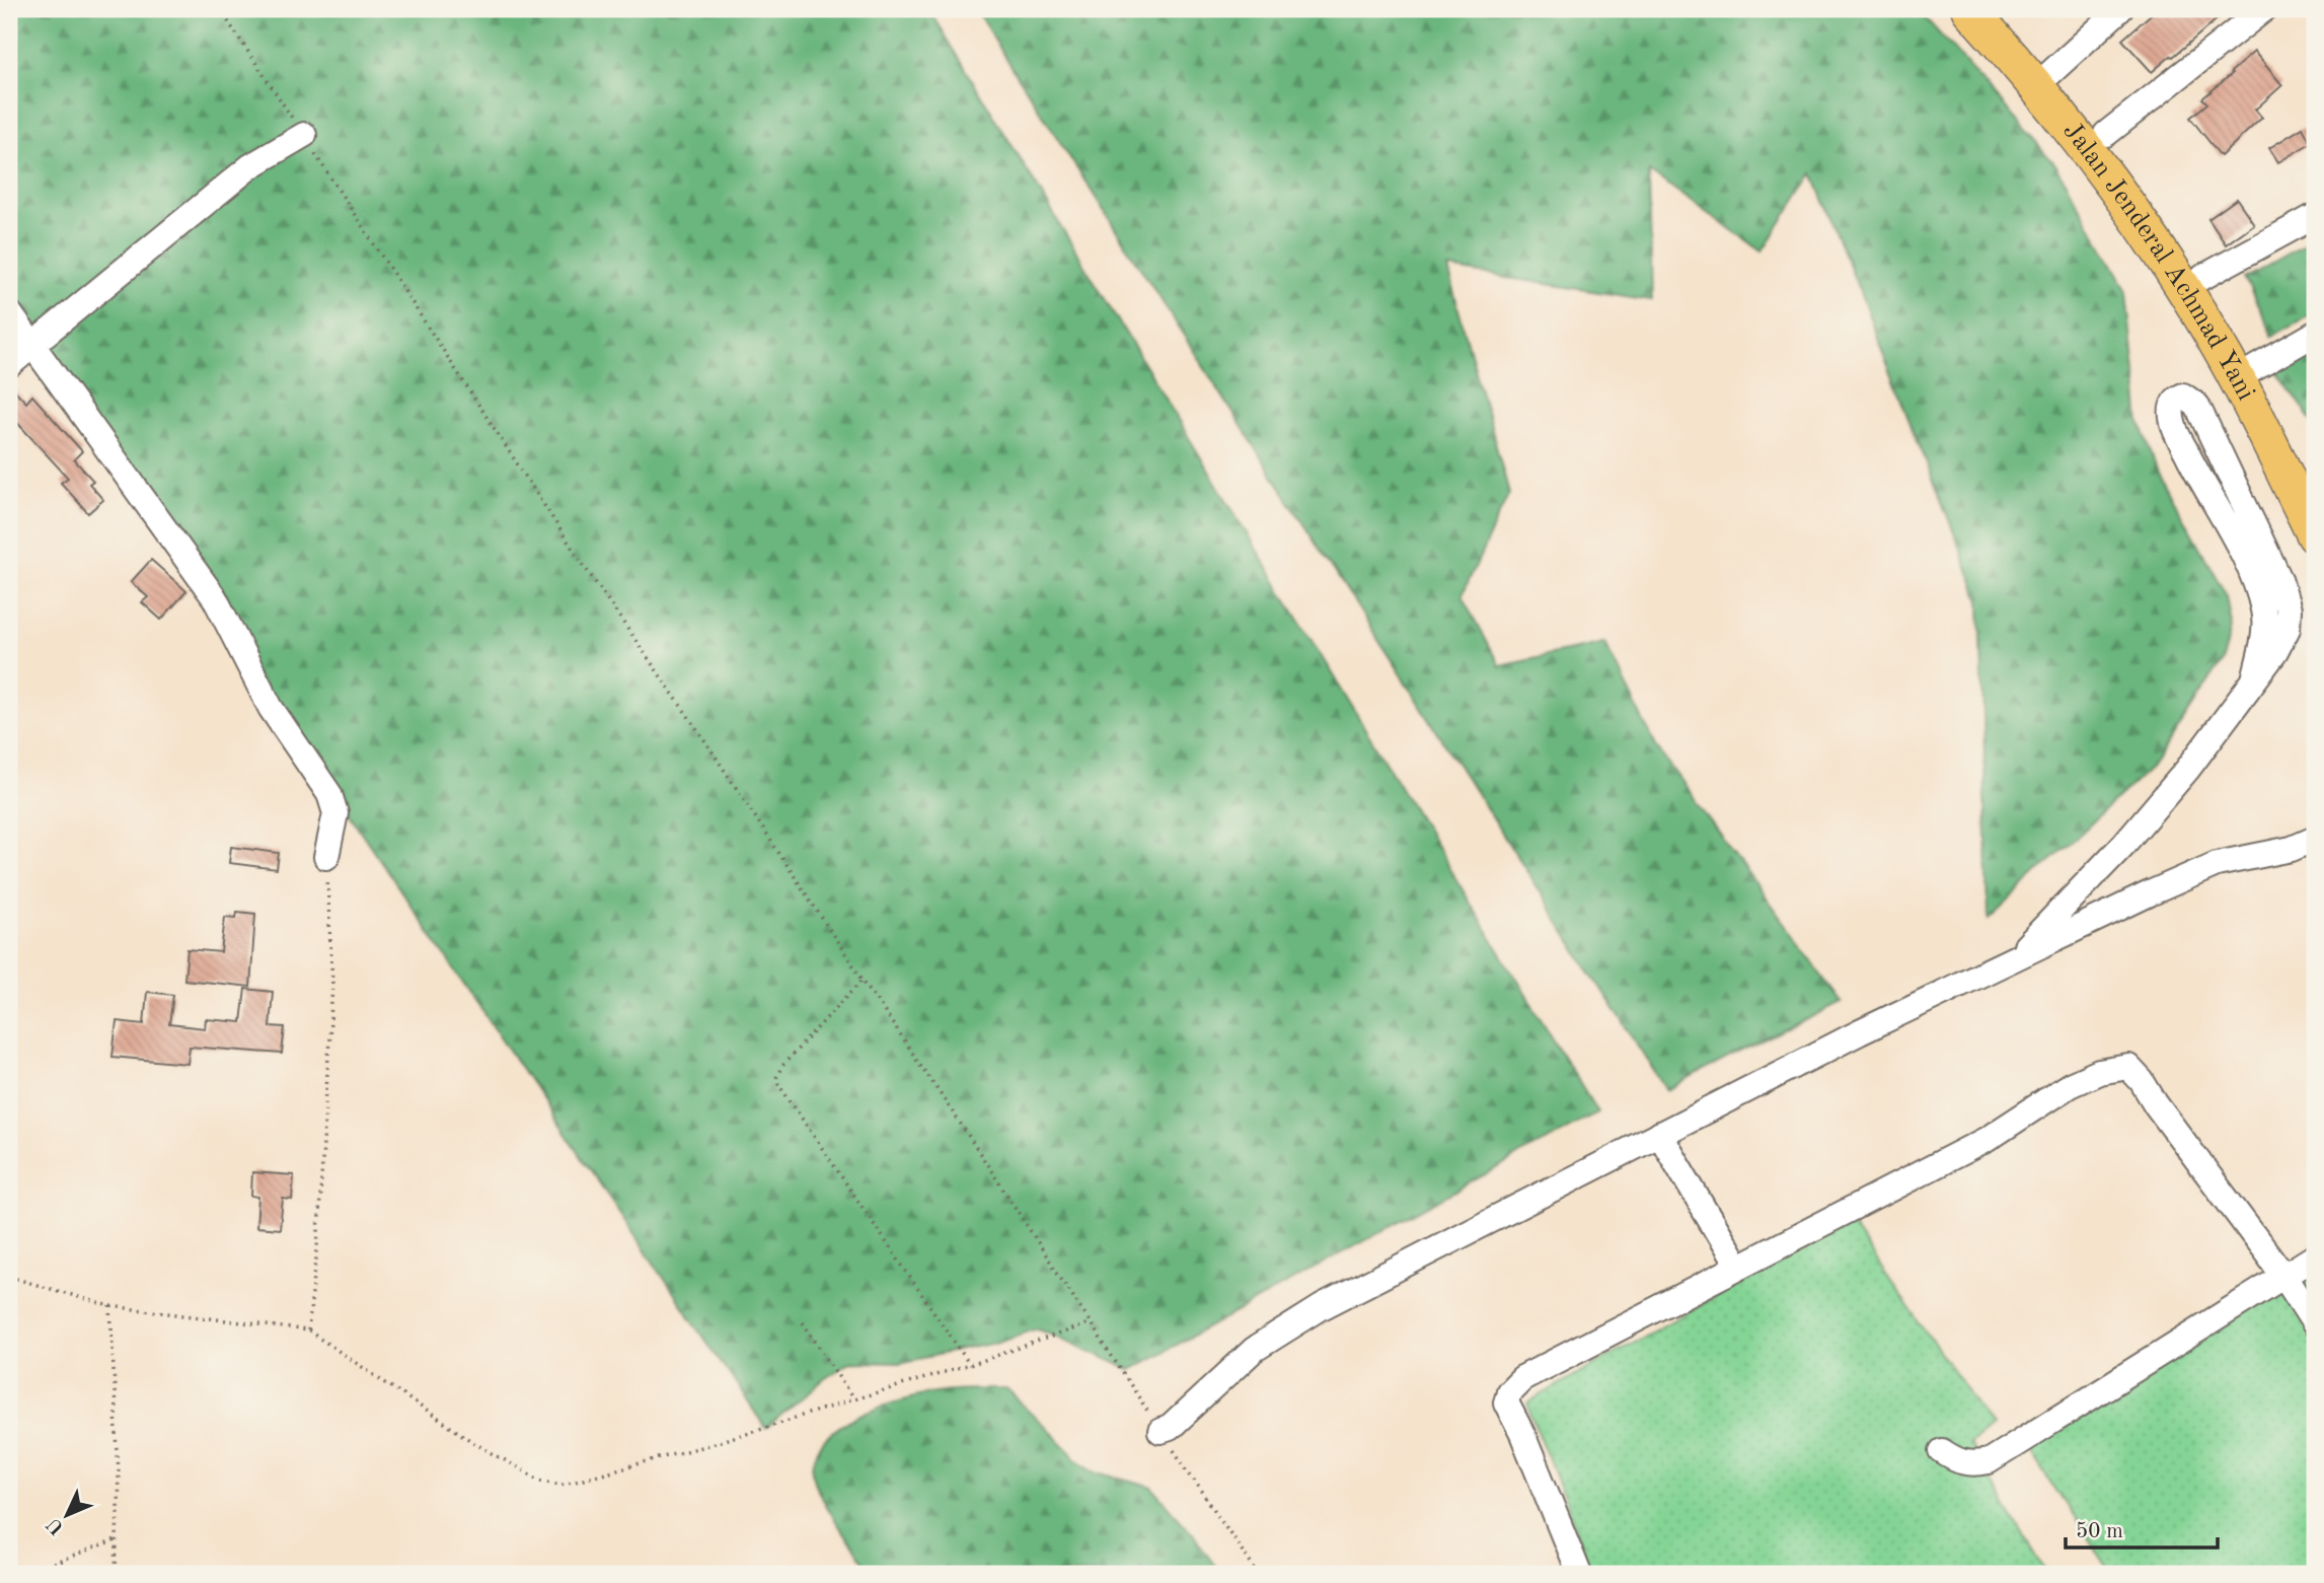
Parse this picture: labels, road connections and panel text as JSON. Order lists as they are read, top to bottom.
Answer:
{
  "streets": {
    "highway": ["Jalan Jenderal Achmad Yani"]
  },
  "scale_bar": "50 m",
  "north": "bottom left"
}
